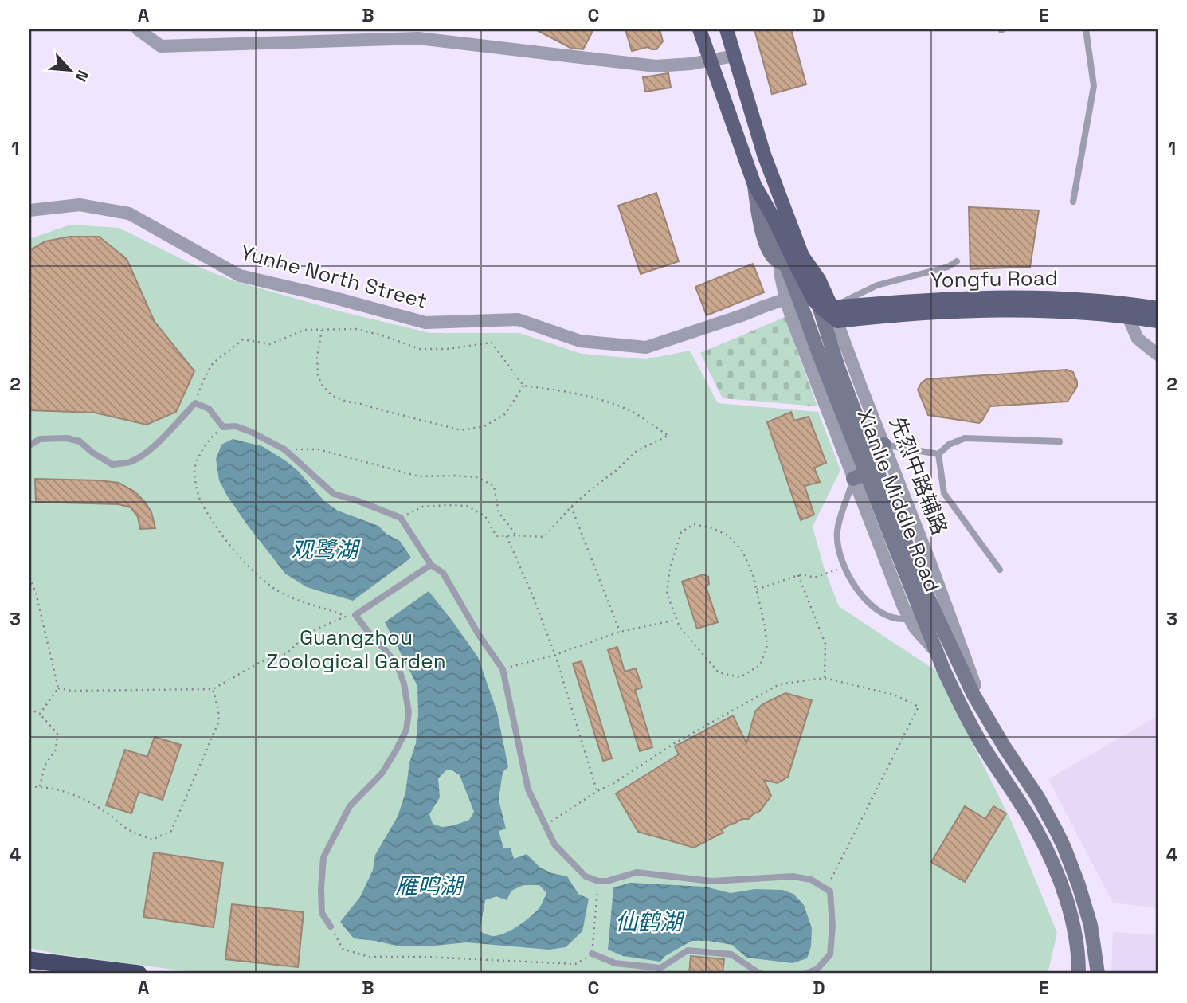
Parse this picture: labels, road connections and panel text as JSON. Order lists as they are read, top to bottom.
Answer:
{
  "streets": {
    "main road": ["Yongfu Road", "Xianlie Middle Road"],
    "street": ["Yunhe North Street", "先烈中路辅路"]
  },
  "crossings": [
    ["Yunhe North Street", "Xianlie Middle Road"],
    ["Yongfu Road", "先烈中路辅路"],
    ["Yongfu Road", "Xianlie Middle Road"],
    ["先烈中路辅路", "Xianlie Middle Road"]
  ],
  "water": ["观鹭湖", "雁鸣湖", "仙鹤湖"],
  "parks": ["Guangzhou Zoological Garden"],
  "north": "bottom right",
  "grid": {
    "columns": [
      "A",
      "B",
      "C",
      "D",
      "E"
    ],
    "rows": [
      "1",
      "2",
      "3",
      "4"
    ]
  }
}
